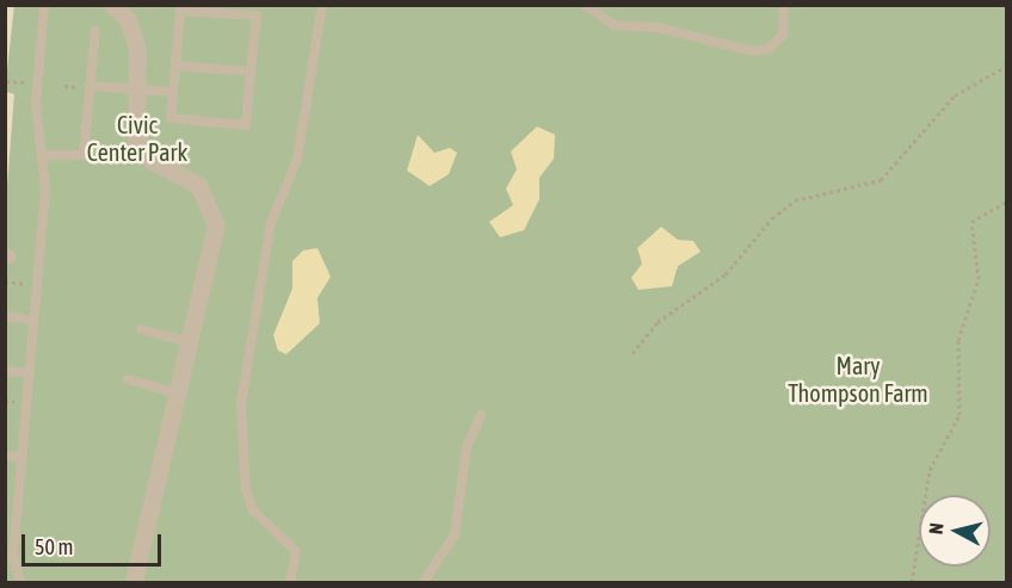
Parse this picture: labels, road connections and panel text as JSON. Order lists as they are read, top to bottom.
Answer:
{
  "parks": ["Civic Center Park", "Mary Thompson Farm"],
  "scale_bar": "50 m",
  "north": "left"
}
